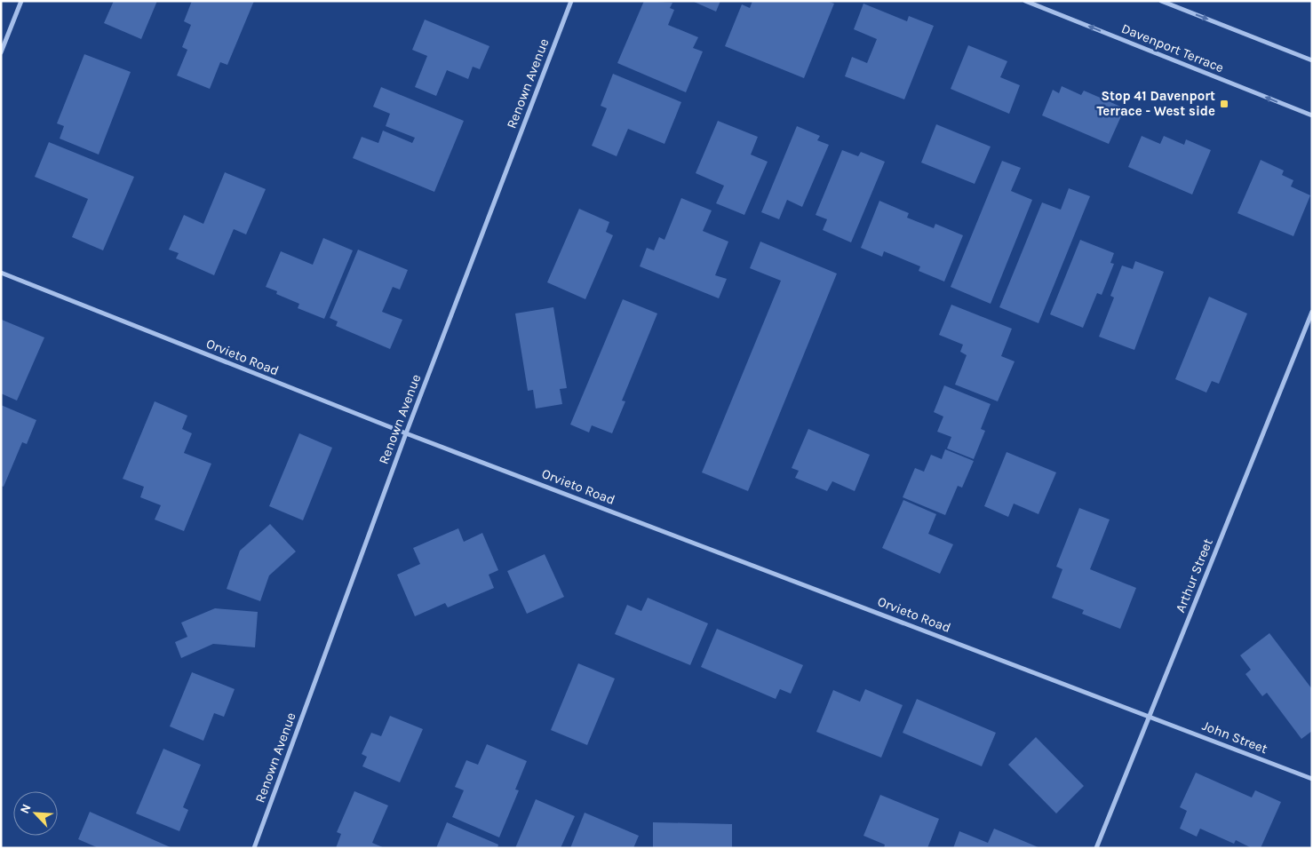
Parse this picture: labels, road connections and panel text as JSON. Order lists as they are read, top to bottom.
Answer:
{
  "streets": {
    "street": [
      "Davenport Terrace",
      "Renown Avenue",
      "Orvieto Road",
      "Arthur Street",
      "John Street"
    ]
  },
  "crossings": [
    ["Renown Avenue", "Orvieto Road"],
    ["Orvieto Road", "Arthur Street"],
    ["Orvieto Road", "John Street"],
    ["Arthur Street", "John Street"]
  ],
  "one_way": ["Davenport Terrace"],
  "places": {
    "transit": ["Stop 41 Davenport Terrace - West side"]
  },
  "north": "top left"
}
